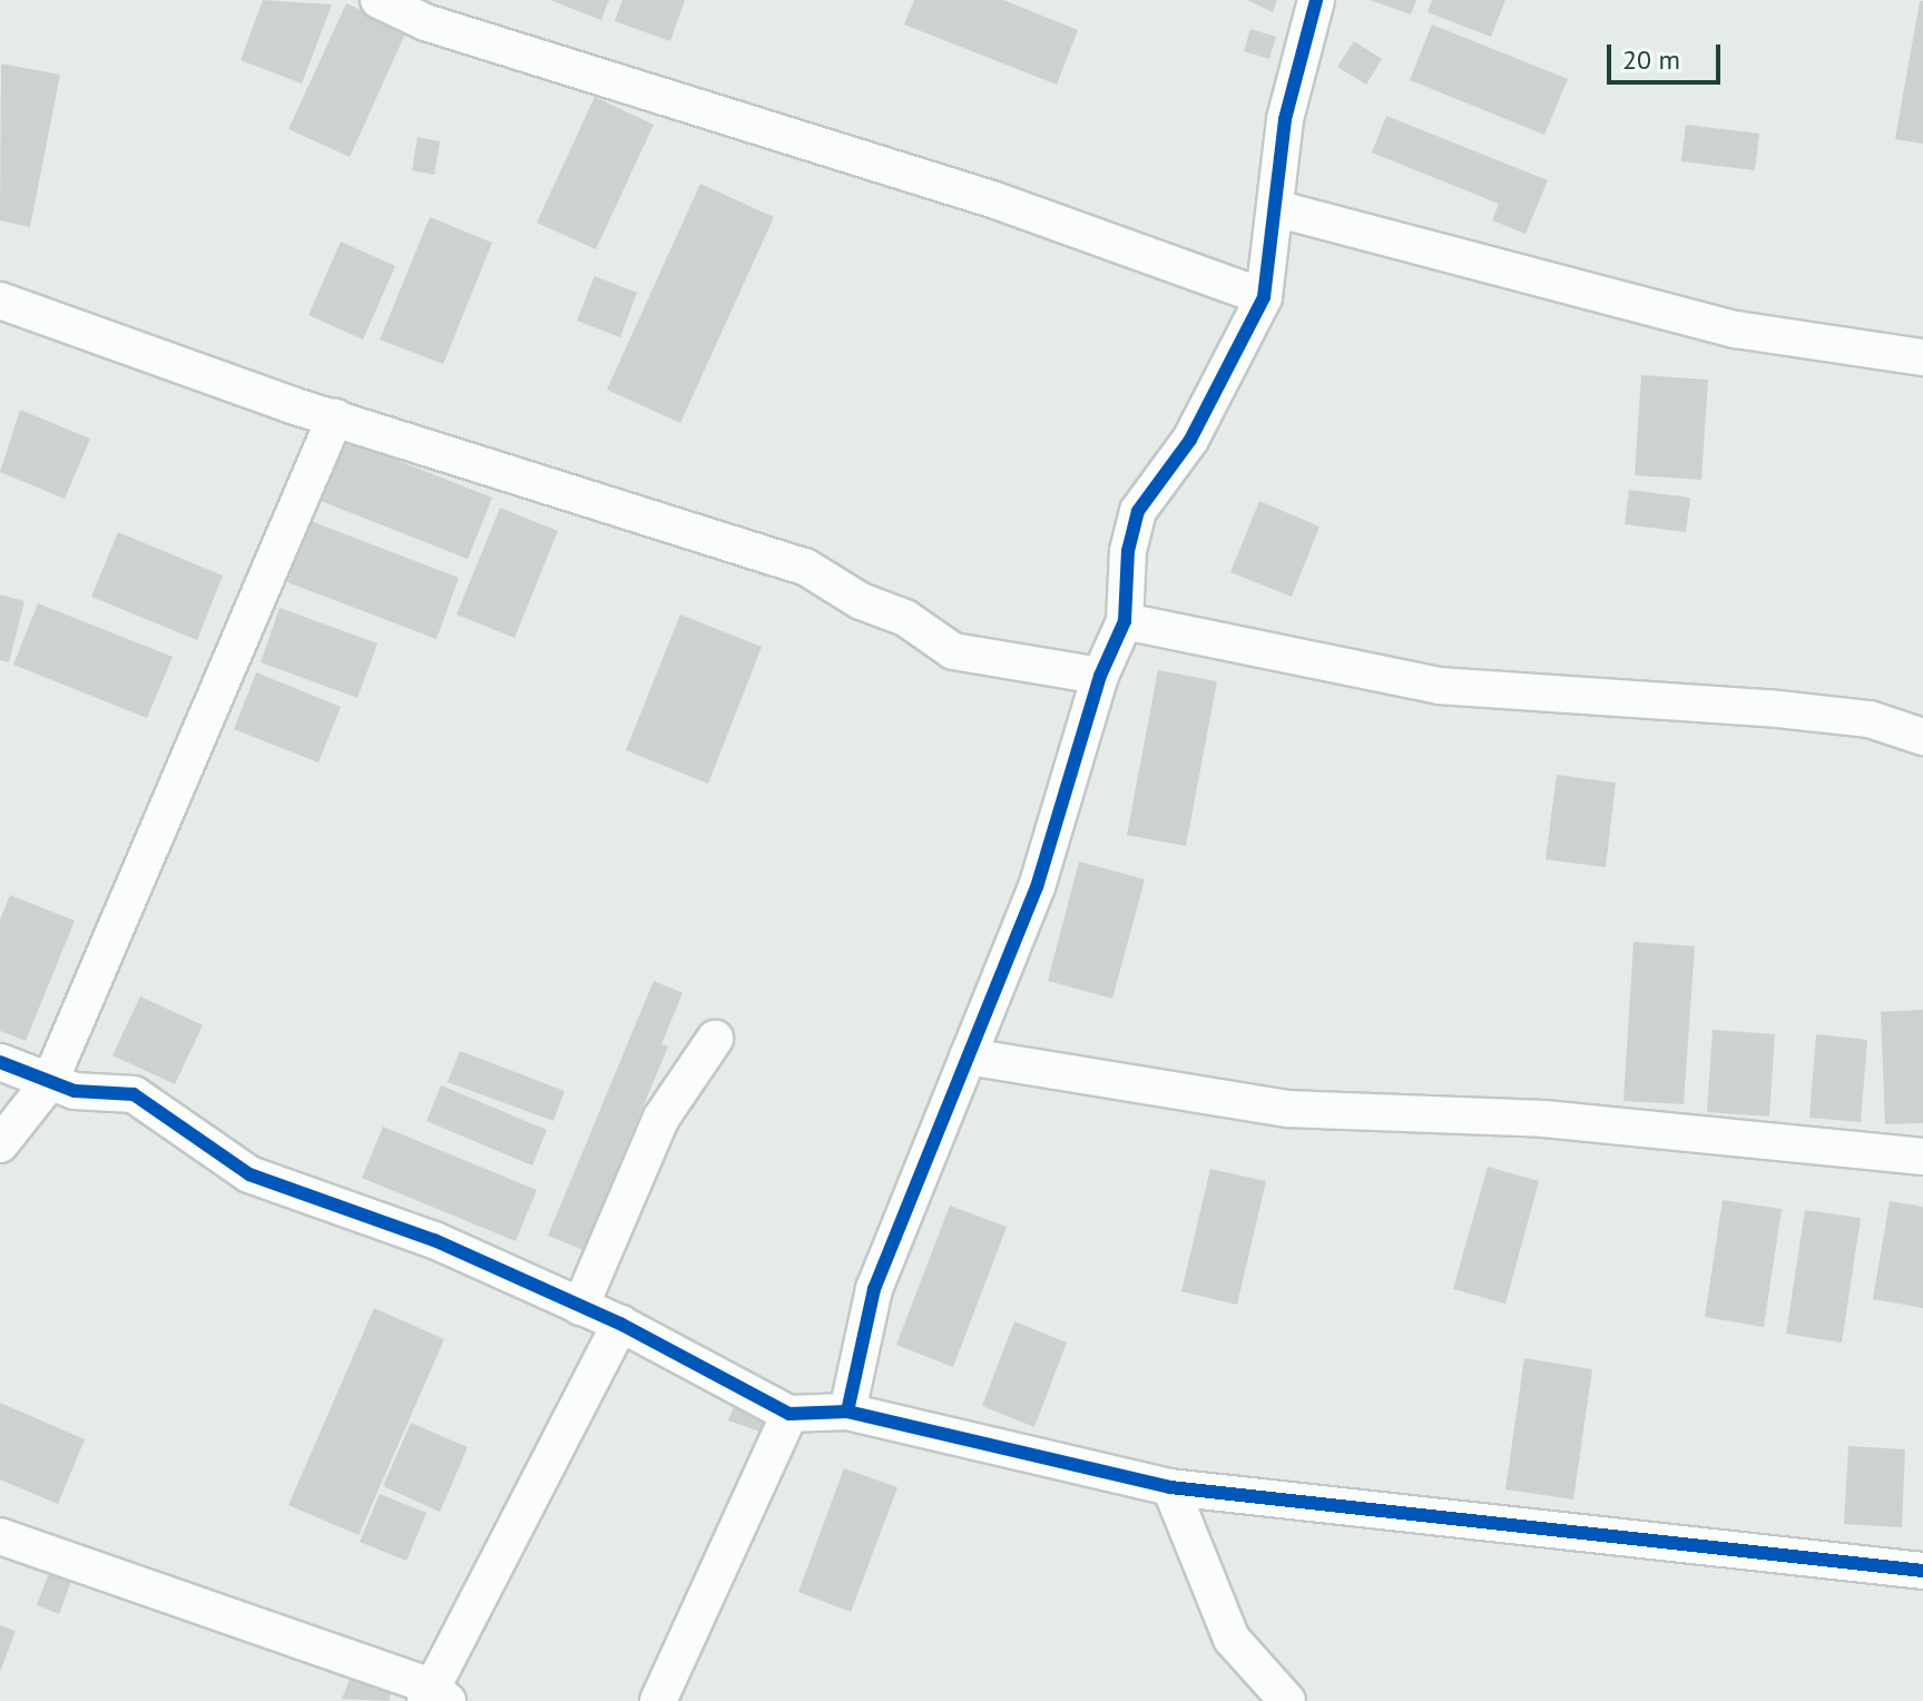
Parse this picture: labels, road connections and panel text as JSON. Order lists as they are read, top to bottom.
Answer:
{
  "scale_bar": "20 m"
}
